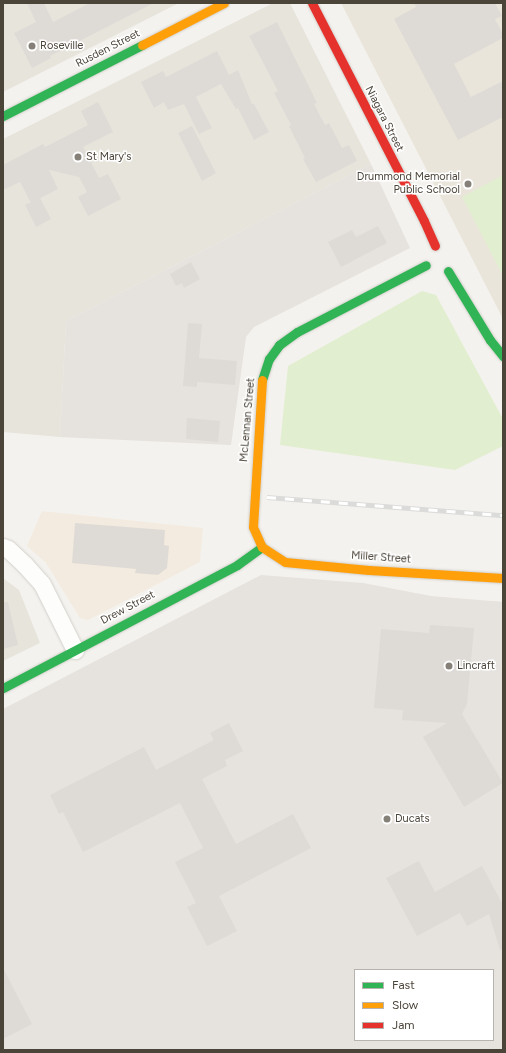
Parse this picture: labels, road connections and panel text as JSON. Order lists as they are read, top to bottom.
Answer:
{
  "streets": {
    "street": [
      "Rusden Street",
      "Niagara Street",
      "McLennan Street",
      "Miller Street",
      "Drew Street"
    ]
  },
  "crossings": [
    ["Niagara Street", "McLennan Street"],
    ["McLennan Street", "Miller Street"],
    ["McLennan Street", "Drew Street"],
    ["Miller Street", "Drew Street"]
  ],
  "places": [
    "Roseville",
    "St Mary's",
    "Drummond Memorial Public School",
    "Lincraft",
    "Ducats"
  ],
  "legend": ["Fast", "Slow", "Jam"]
}
